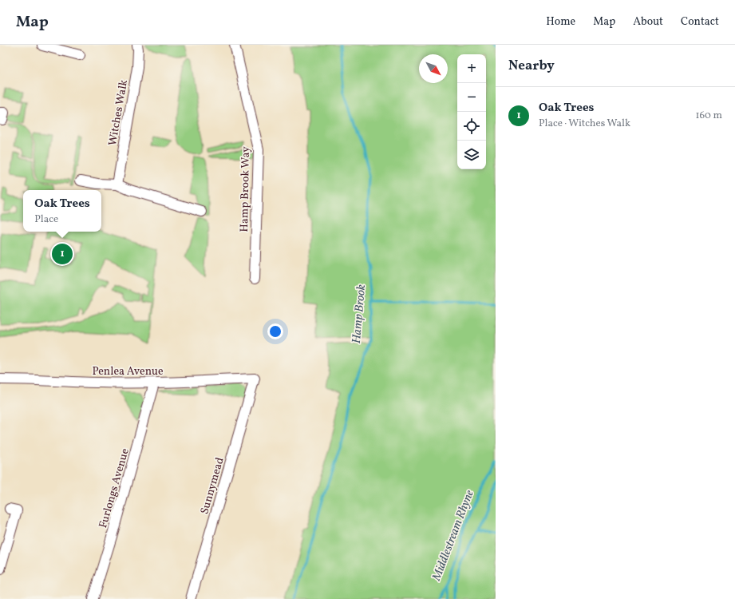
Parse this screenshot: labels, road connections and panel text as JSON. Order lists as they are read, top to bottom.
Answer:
{
  "streets": {
    "street": [
      "Witches Walk",
      "Hamp Brook Way",
      "Penlea Avenue",
      "Sunnymead",
      "Furlongs Avenue"
    ]
  },
  "crossings": [
    ["Penlea Avenue", "Sunnymead"],
    ["Penlea Avenue", "Furlongs Avenue"]
  ],
  "water": ["Hamp Brook", "Middlestream Rhyne"],
  "north": "bottom right",
  "page": {
    "header": "Map",
    "nav": [
      "Home",
      "Map",
      "About",
      "Contact"
    ],
    "heading": "Nearby",
    "map_buttons": ["+", "−"],
    "list": [
      {
        "mark": "1",
        "name": "Oak Trees",
        "note": "Place · Witches Walk",
        "value": "160 m"
      }
    ],
    "popup": ["Oak Trees", "Place"],
    "pins": "1"
  }
}
